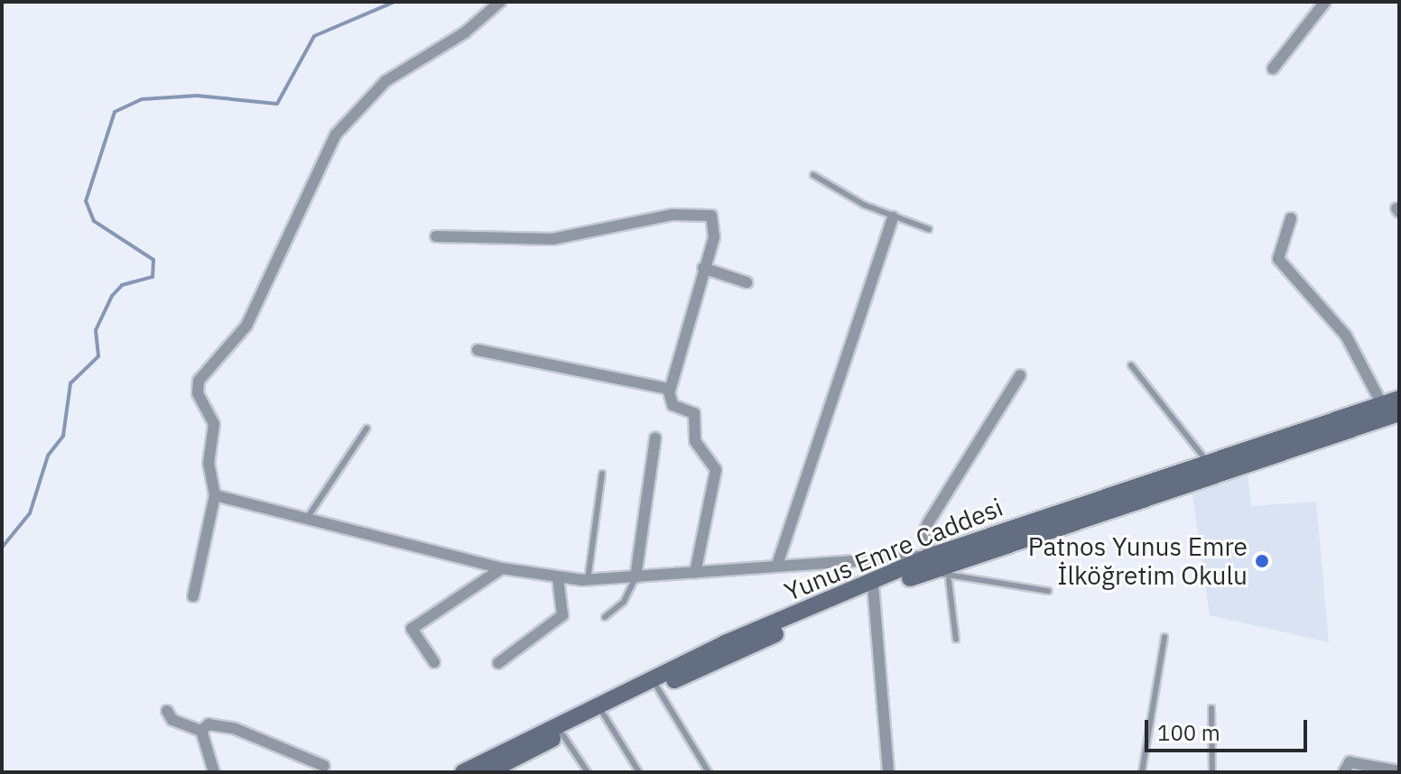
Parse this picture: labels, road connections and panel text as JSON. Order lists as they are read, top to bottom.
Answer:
{
  "streets": {
    "street": ["Yunus Emre Caddesi"]
  },
  "places": ["Patnos Yunus Emre İlköğretim Okulu"],
  "scale_bar": "100 m"
}
